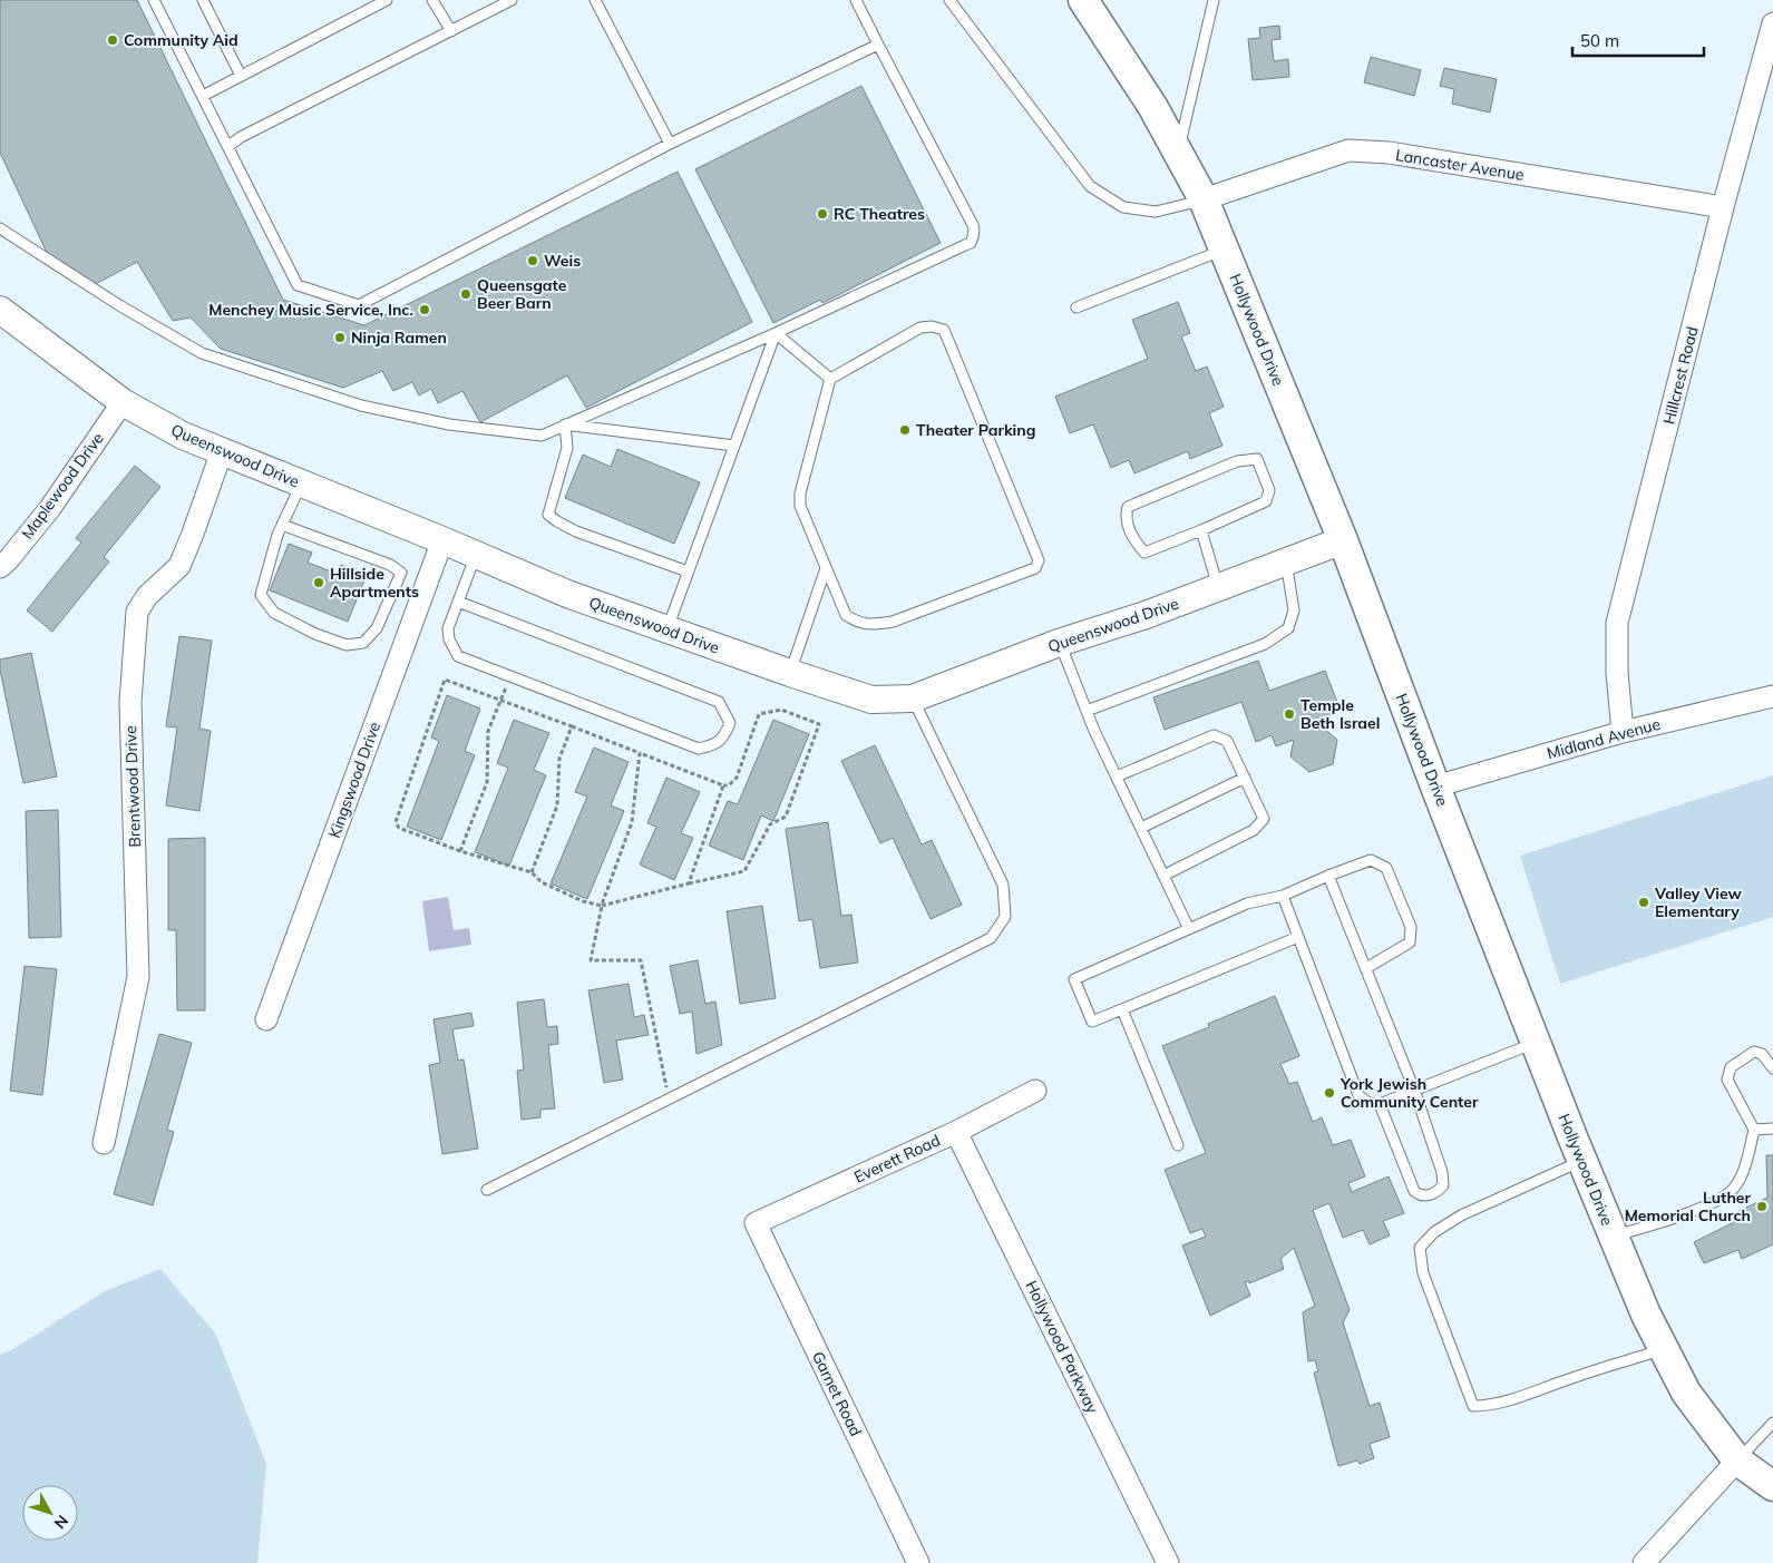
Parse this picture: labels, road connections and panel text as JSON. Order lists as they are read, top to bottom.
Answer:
{
  "streets": {
    "main road": ["Hollywood Drive"],
    "street": [
      "Lancaster Avenue",
      "Hillcrest Road",
      "Queenswood Drive",
      "Maplewood Drive",
      "Midland Avenue",
      "Kingswood Drive",
      "Brentwood Drive",
      "Everett Road",
      "Hollywood Parkway",
      "Garnet Road"
    ]
  },
  "crossings": [
    ["Lancaster Avenue", "Hollywood Drive"],
    ["Lancaster Avenue", "Hillcrest Road"],
    ["Hollywood Drive", "Queenswood Drive"],
    ["Hollywood Drive", "Midland Avenue"],
    ["Hillcrest Road", "Midland Avenue"],
    ["Queenswood Drive", "Maplewood Drive"],
    ["Queenswood Drive", "Kingswood Drive"],
    ["Queenswood Drive", "Brentwood Drive"],
    ["Everett Road", "Hollywood Parkway"],
    ["Everett Road", "Garnet Road"]
  ],
  "places": [
    "Community Aid",
    "RC Theatres",
    "Weis",
    "Queensgate Beer Barn",
    "Menchey Music Service, Inc.",
    "Ninja Ramen",
    "Theater Parking",
    "Hillside Apartments",
    "Temple Beth Israel",
    "Valley View Elementary",
    "York Jewish Community Center",
    "Luther Memorial Church"
  ],
  "scale_bar": "50 m",
  "north": "bottom right"
}
